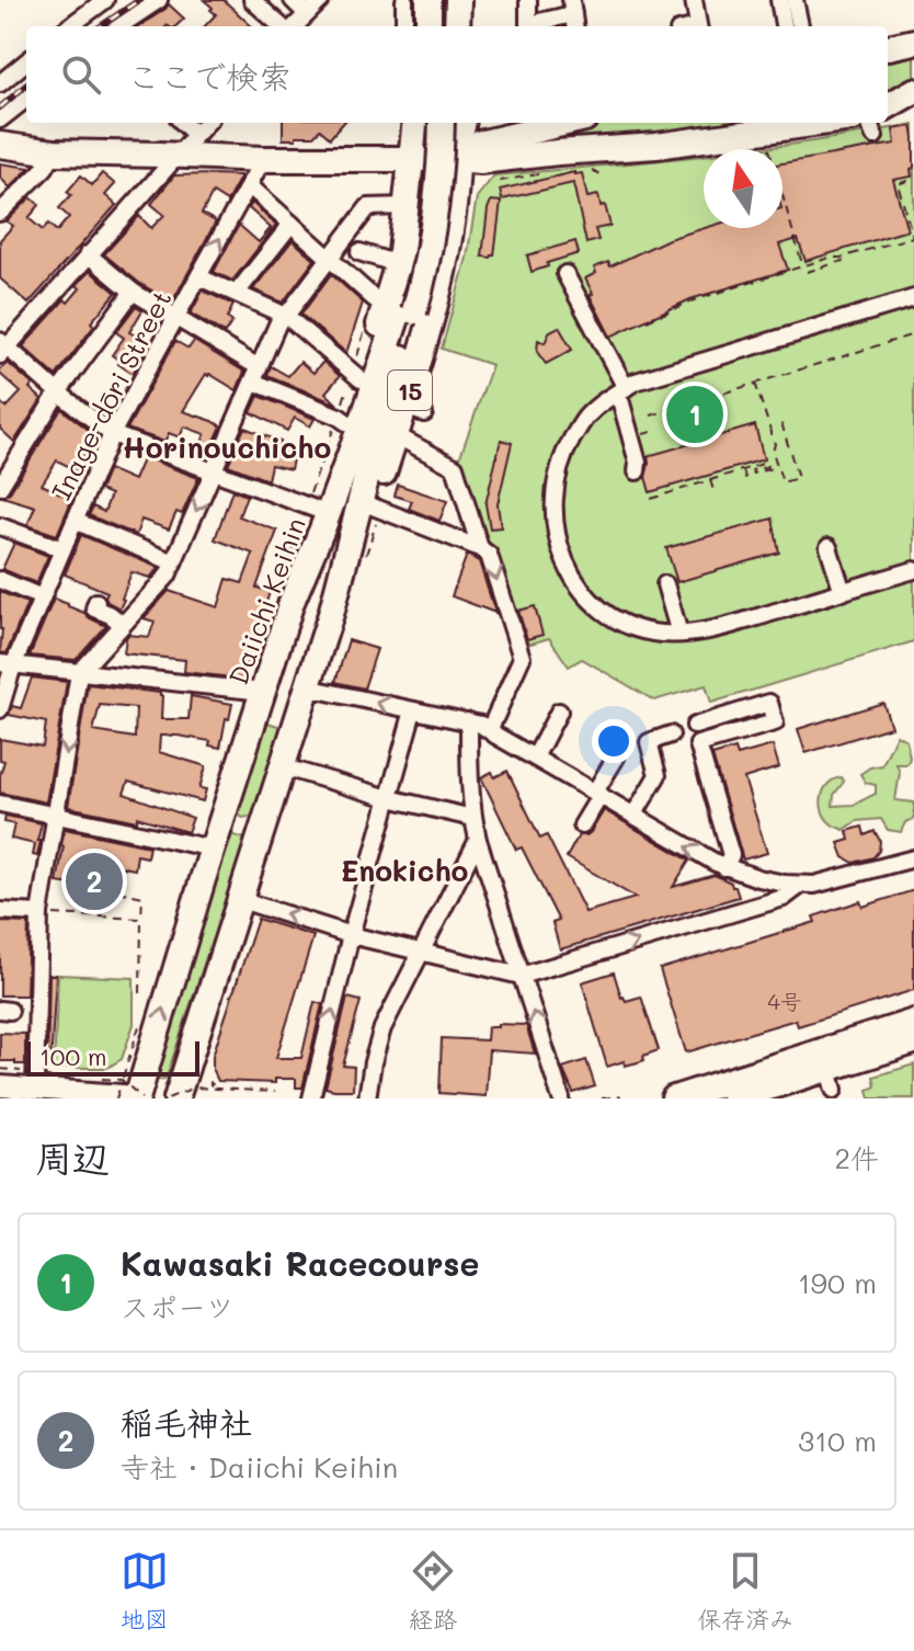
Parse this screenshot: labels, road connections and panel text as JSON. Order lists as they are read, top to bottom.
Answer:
{
  "streets": {
    "highway": ["15", "Daiichi Keihin"],
    "street": ["Inage-dōri Street"]
  },
  "crossings": [
    ["15", "Daiichi Keihin"]
  ],
  "districts": ["Horinouchicho", "Enokicho"],
  "house_numbers": ["4号"],
  "scale_bar": "100 m",
  "north": "top",
  "page": {
    "search": "ここで検索",
    "pins": ["1", "2"],
    "scale": "100 m",
    "heading": ["周辺", "2件"],
    "list": [
      {
        "mark": "1",
        "name": "Kawasaki Racecourse",
        "note": "スポーツ",
        "value": "190 m"
      },
      {
        "mark": "2",
        "name": "稲毛神社",
        "note": "寺社 · Daiichi Keihin",
        "value": "310 m"
      }
    ],
    "nav": ["地図", "経路", "保存済み"]
  }
}
